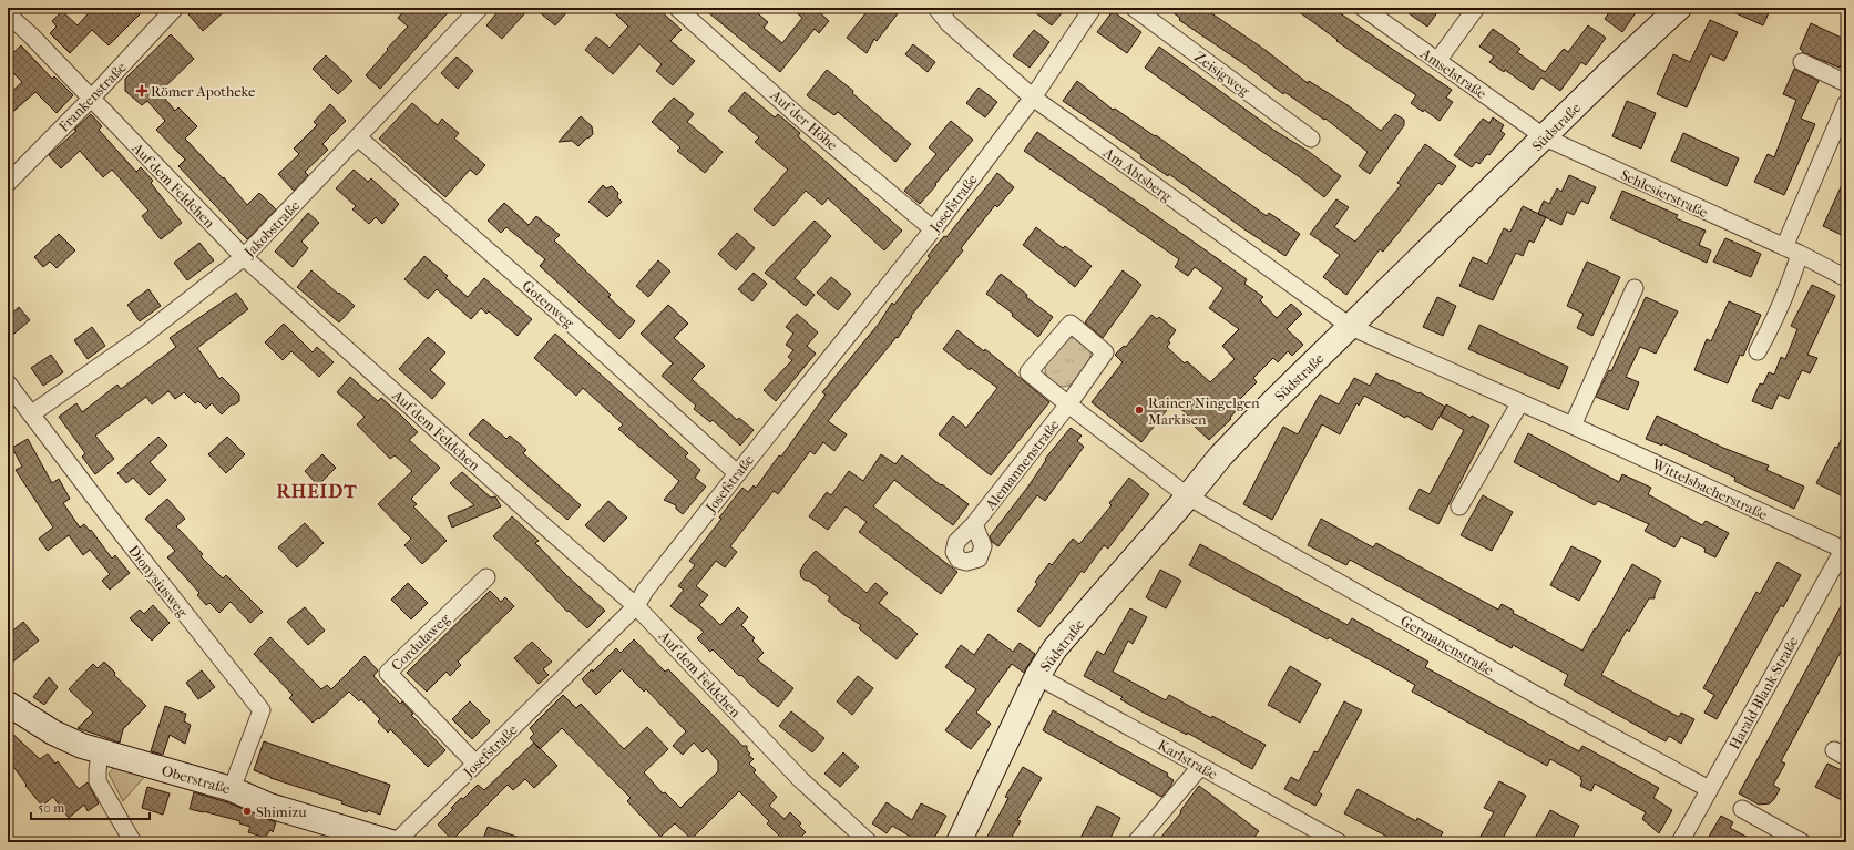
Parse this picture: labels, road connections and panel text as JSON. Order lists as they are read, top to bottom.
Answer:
{
  "streets": {
    "street": [
      "Zeisigweg",
      "Amselstraße",
      "Frankenstraße",
      "Auf der Höhe",
      "Südstraße",
      "Am Abtsberg",
      "Auf dem Feldchen",
      "Schlesierstraße",
      "Josefstraße",
      "Jakobstraße",
      "Gotenweg",
      "Alemannenstraße",
      "Wittelsbacherstraße",
      "Dionysiusweg",
      "Cordulaweg",
      "Germanenstraße",
      "Harald-Blank-Straße",
      "Karlstraße",
      "Oberstraße"
    ]
  },
  "crossings": [
    ["Amselstraße", "Südstraße"],
    ["Amselstraße", "Schlesierstraße"],
    ["Frankenstraße", "Auf dem Feldchen"],
    ["Auf der Höhe", "Josefstraße"],
    ["Südstraße", "Am Abtsberg"],
    ["Südstraße", "Schlesierstraße"],
    ["Südstraße", "Alemannenstraße"],
    ["Südstraße", "Wittelsbacherstraße"],
    ["Südstraße", "Germanenstraße"],
    ["Südstraße", "Karlstraße"],
    ["Am Abtsberg", "Josefstraße"],
    ["Am Abtsberg", "Wittelsbacherstraße"],
    ["Auf dem Feldchen", "Josefstraße"],
    ["Auf dem Feldchen", "Jakobstraße"],
    ["Josefstraße", "Gotenweg"],
    ["Josefstraße", "Cordulaweg"],
    ["Jakobstraße", "Gotenweg"],
    ["Jakobstraße", "Dionysiusweg"],
    ["Alemannenstraße", "Germanenstraße"],
    ["Wittelsbacherstraße", "Harald-Blank-Straße"],
    ["Dionysiusweg", "Oberstraße"],
    ["Germanenstraße", "Harald-Blank-Straße"]
  ],
  "districts": ["RHEIDT"],
  "places": {
    "health": ["Römer Apotheke"],
    "other": ["Rainer Ningelgen Markisen", "Shimizu"]
  },
  "scale_bar": "50 m"
}
